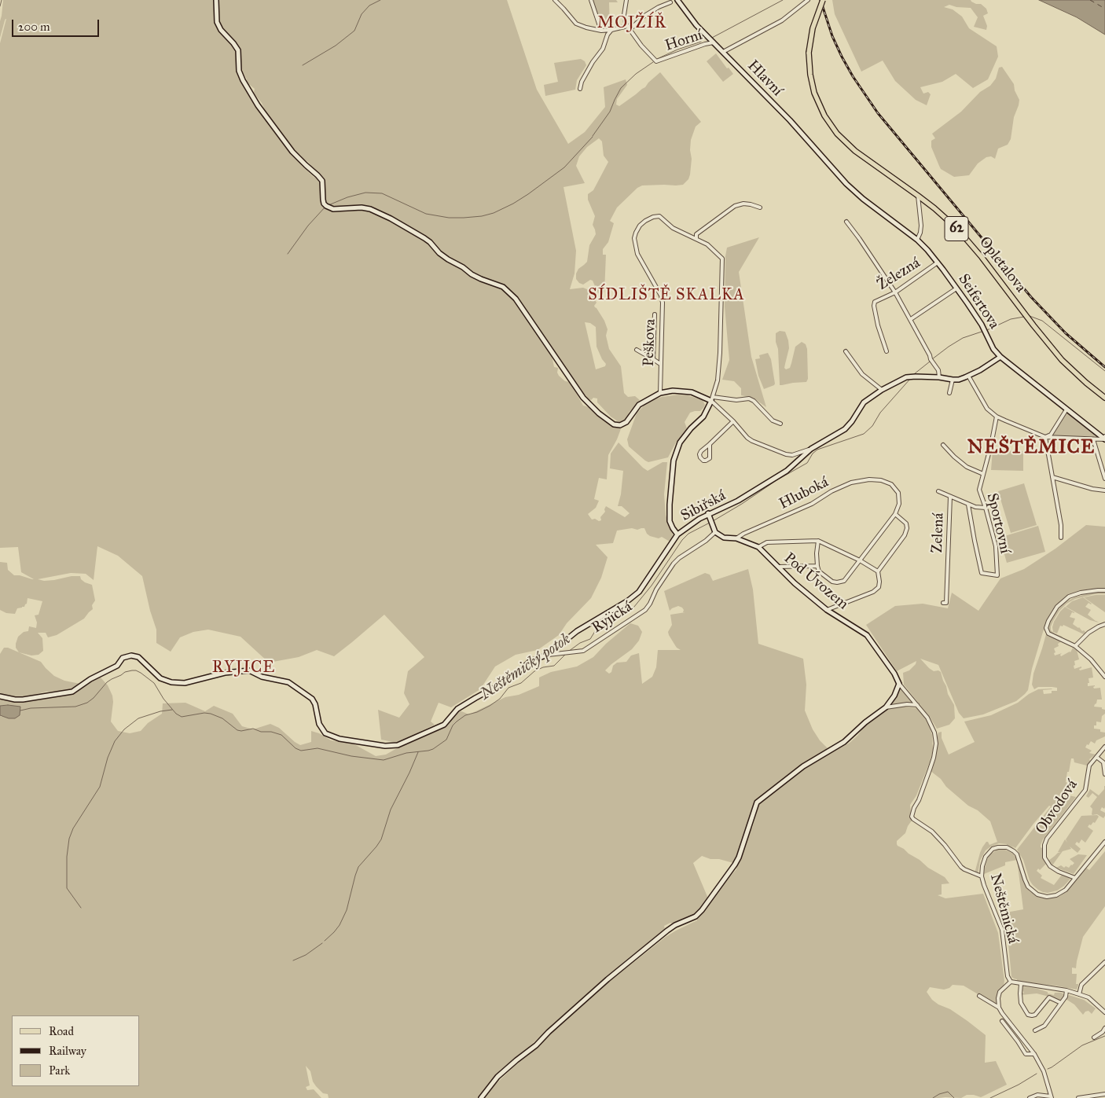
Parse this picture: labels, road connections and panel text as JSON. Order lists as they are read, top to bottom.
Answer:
{
  "streets": {
    "main road": ["62", "Opletalova"],
    "street": [
      "Horní",
      "Hlavní",
      "Železná",
      "Seifertova",
      "Peškova",
      "Hluboká",
      "Sibiřská",
      "Sportovní",
      "Zelená",
      "Pod Úvozem",
      "Ryjická",
      "Obvodová",
      "Neštěmická"
    ]
  },
  "crossings": [
    ["Horní", "Hlavní"],
    ["Hlavní", "Seifertova"],
    ["Železná", "Seifertova"],
    ["Seifertova", "Sibiřská"],
    ["Hluboká", "Pod Úvozem"],
    ["Sibiřská", "Ryjická"],
    ["Sportovní", "Zelená"],
    ["Pod Úvozem", "Ryjická"],
    ["Obvodová", "Neštěmická"]
  ],
  "districts": [
    "MOJŽÍŘ",
    "SÍDLIŠTĚ SKALKA",
    "NEŠTĚMICE",
    "RYJICE"
  ],
  "water": ["Neštěmický potok"],
  "legend": ["Road", "Railway", "Park"],
  "scale_bar": "200 m"
}
